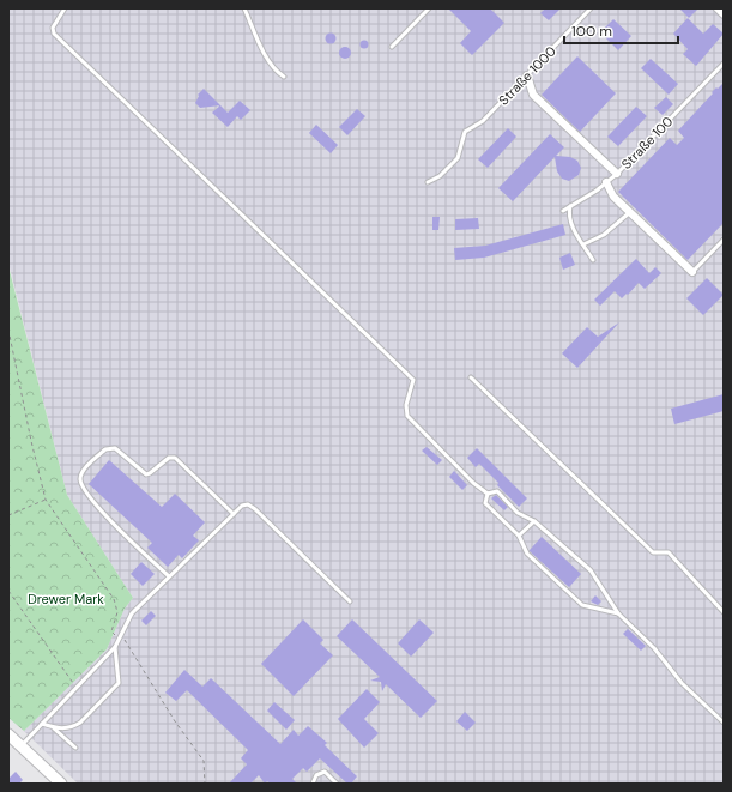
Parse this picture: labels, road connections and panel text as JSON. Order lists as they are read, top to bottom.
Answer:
{
  "streets": {
    "lane": ["Straße 1000", "Straße 100"]
  },
  "parks": ["Drewer Mark"],
  "scale_bar": "100 m"
}
